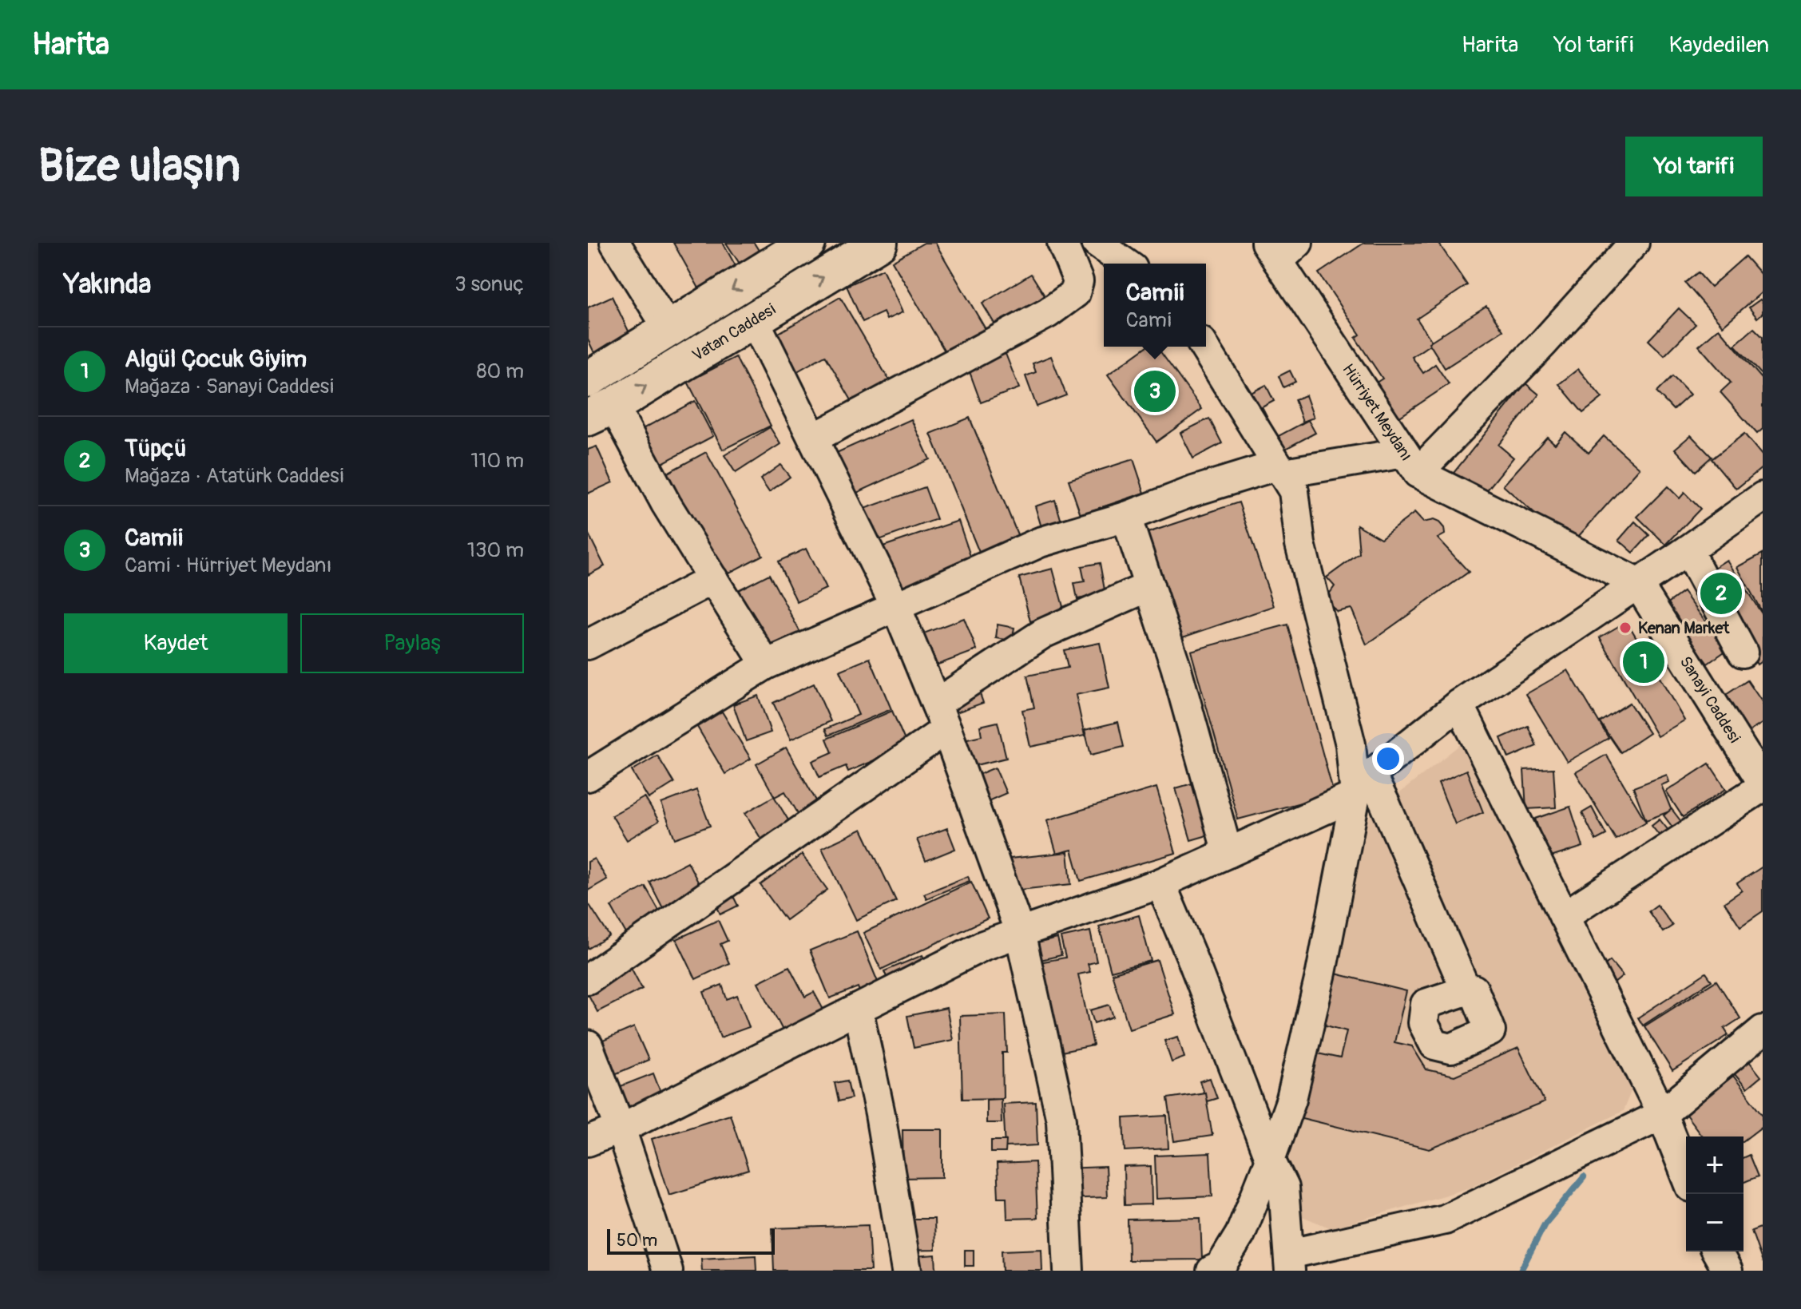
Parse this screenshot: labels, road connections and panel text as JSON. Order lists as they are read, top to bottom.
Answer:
{
  "streets": {
    "main road": ["Vatan Caddesi"],
    "street": ["Hürriyet Meydanı", "Sanayi Caddesi"]
  },
  "crossings": [
    ["Hürriyet Meydanı", "Sanayi Caddesi"]
  ],
  "places": ["Kenan Market"],
  "scale_bar": "50 m",
  "page": {
    "header": "Harita",
    "nav": ["Harita", "Yol tarifi", "Kaydedilen"],
    "buttons": [
      "Yol tarifi",
      ["Kaydet", "Paylaş"]
    ],
    "title": "Bize ulaşın",
    "heading": ["Yakında", "3 sonuç"],
    "popup": ["Camii", "Cami"],
    "list": [
      {
        "mark": "1",
        "name": "Algül Çocuk Giyim",
        "note": "Mağaza · Sanayi Caddesi",
        "value": "80 m"
      },
      {
        "mark": "2",
        "name": "Tüpçü",
        "note": "Mağaza · Atatürk Caddesi",
        "value": "110 m"
      },
      {
        "mark": "3",
        "name": "Camii",
        "note": "Cami · Hürriyet Meydanı",
        "value": "130 m"
      }
    ],
    "pins": ["3", "2", "1"],
    "map_buttons": ["+", "−"],
    "scale": "50 m"
  }
}
